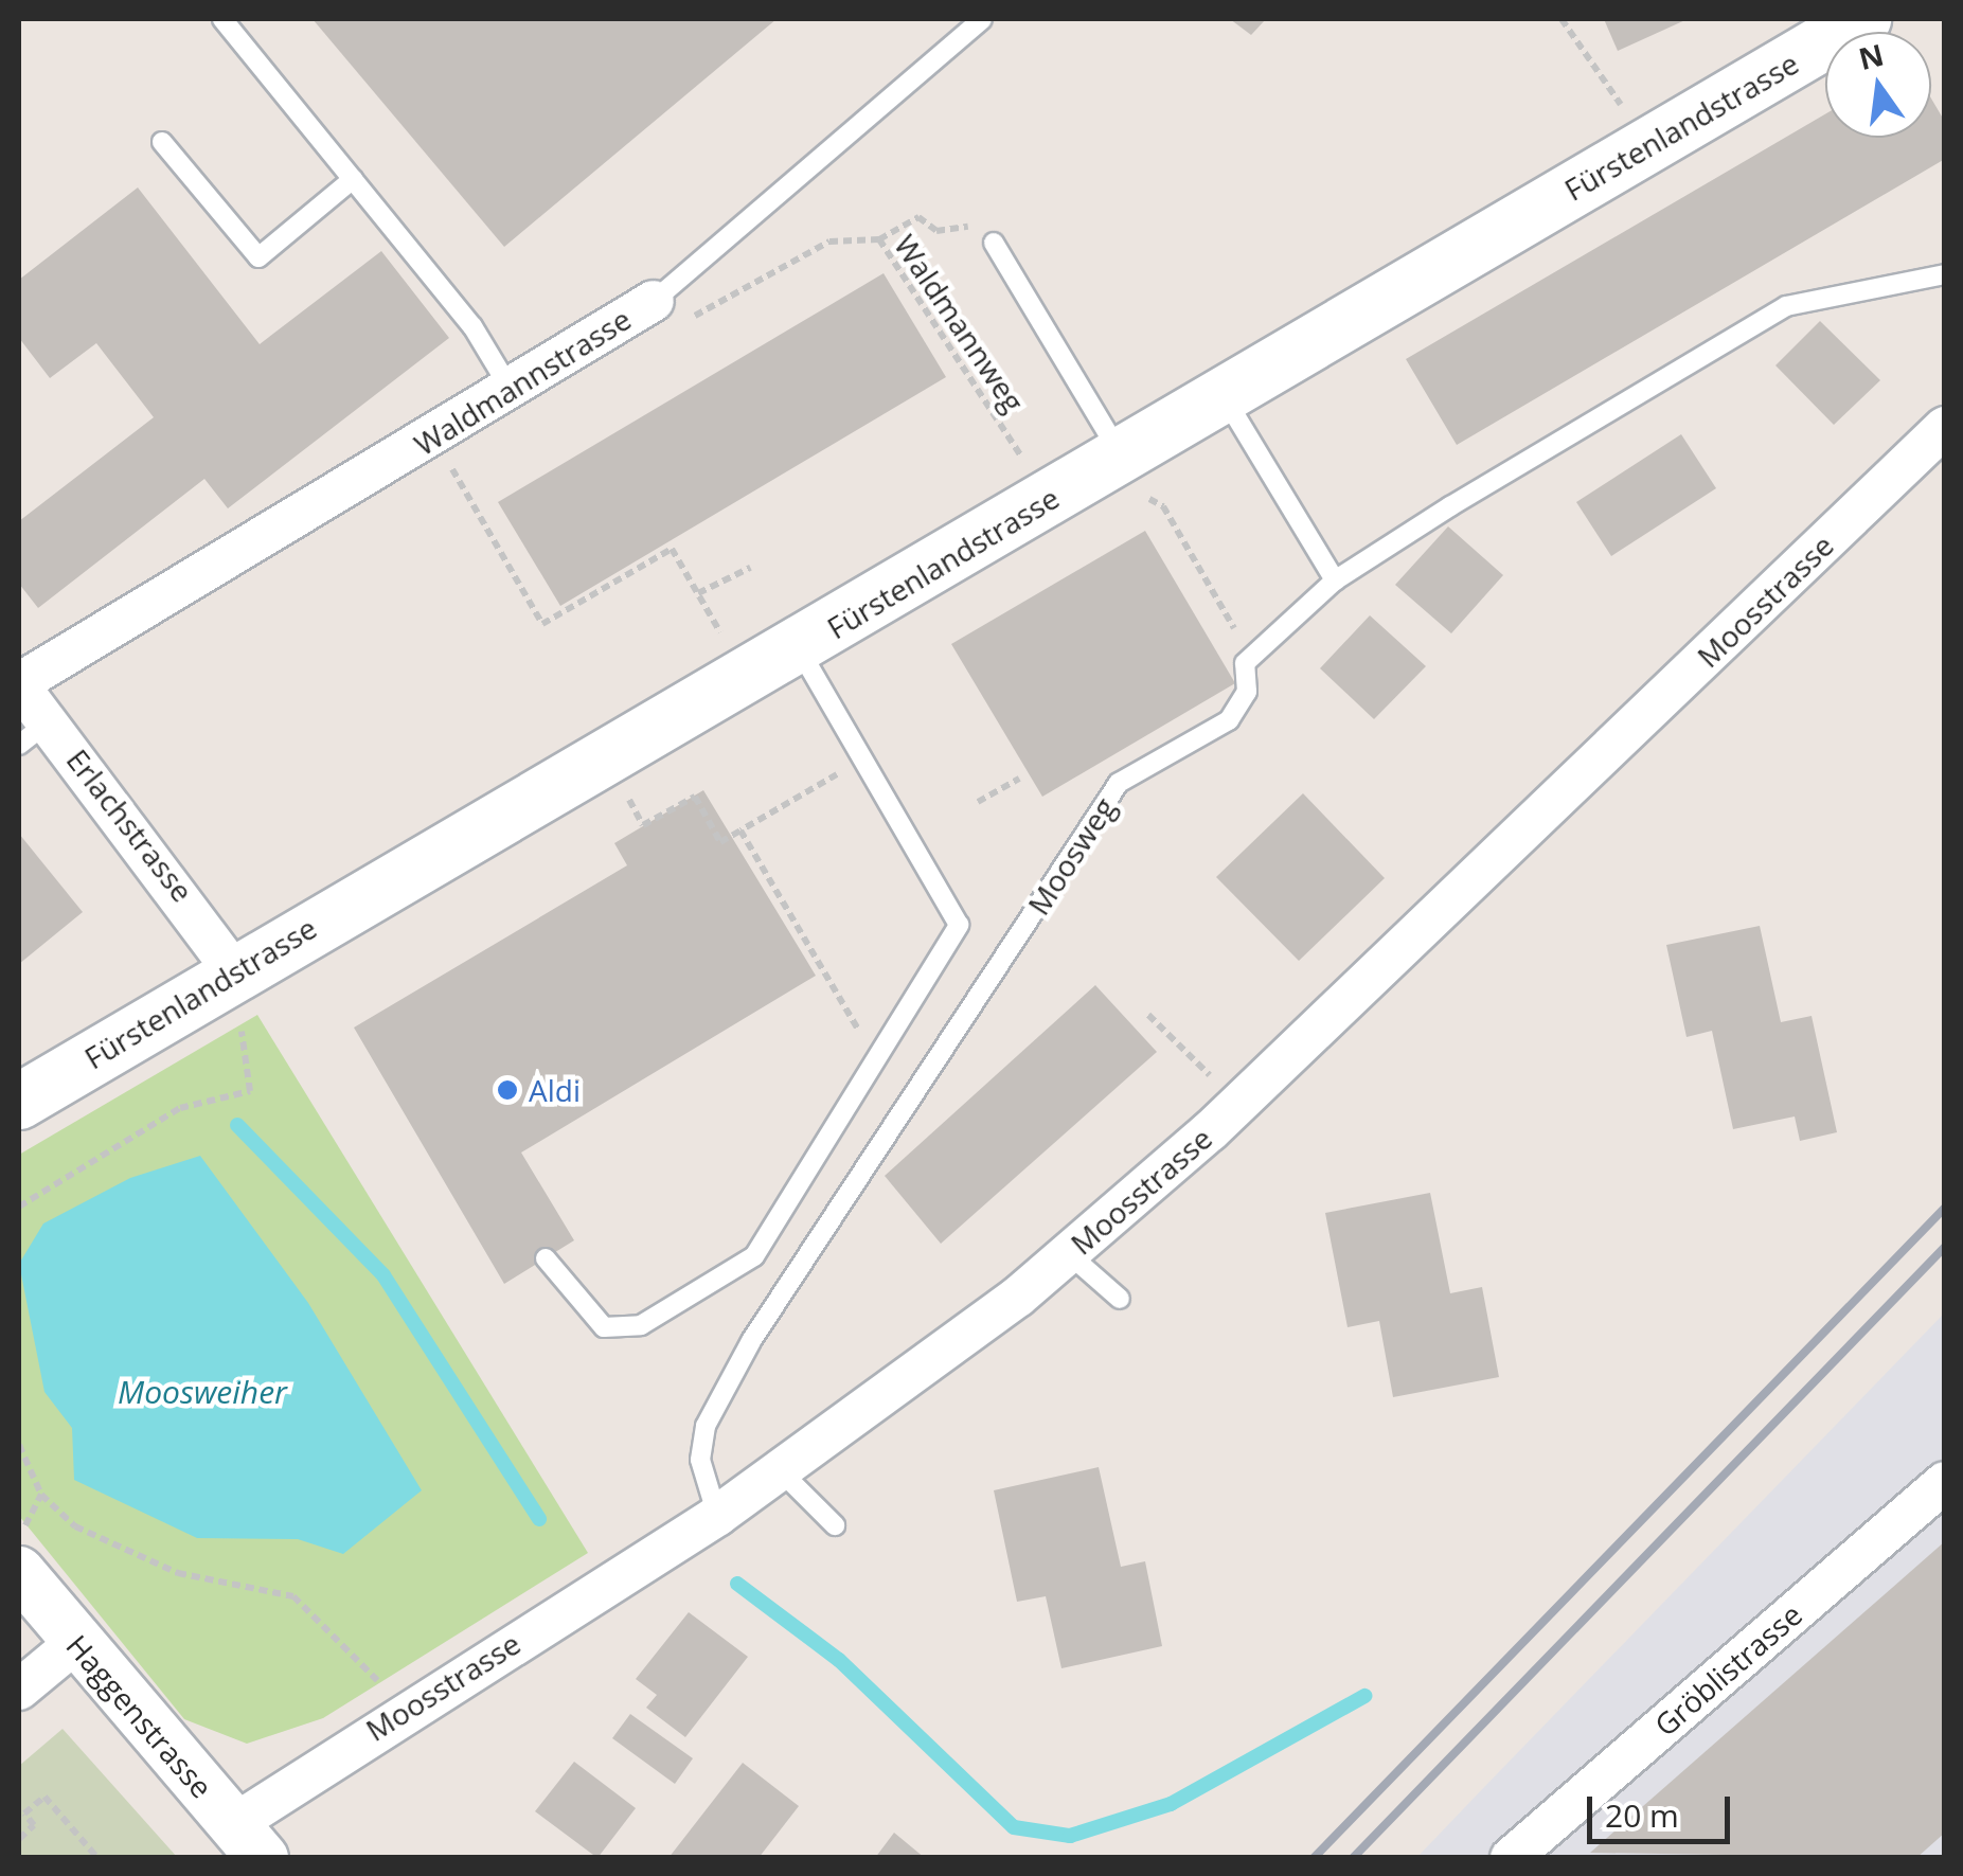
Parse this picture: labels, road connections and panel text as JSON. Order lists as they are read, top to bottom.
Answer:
{
  "streets": {
    "main road": ["Fürstenlandstrasse"],
    "street": [
      "Waldmannstrasse",
      "Moosstrasse",
      "Erlachstrasse",
      "Gröblistrasse",
      "Haggenstrasse"
    ],
    "lane": ["Moosweg"],
    "path": ["Waldmannweg"]
  },
  "crossings": [
    ["Fürstenlandstrasse", "Erlachstrasse"],
    ["Waldmannstrasse", "Erlachstrasse"],
    ["Moosstrasse", "Moosweg"],
    ["Moosstrasse", "Haggenstrasse"]
  ],
  "water": ["Moosweiher"],
  "places": ["Aldi"],
  "scale_bar": "20 m",
  "north": "top"
}
